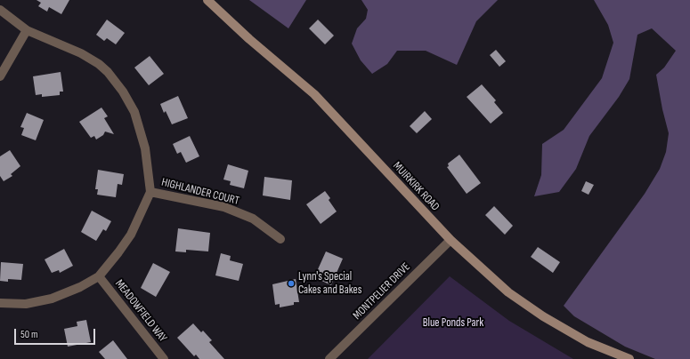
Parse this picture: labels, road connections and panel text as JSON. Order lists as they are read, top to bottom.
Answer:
{
  "streets": {
    "main road": ["MUIRKIRK ROAD"],
    "street": ["HIGHLANDER COURT", "MONTPELIER DRIVE", "MEADOWFIELD WAY"]
  },
  "crossings": [
    ["MUIRKIRK ROAD", "MONTPELIER DRIVE"]
  ],
  "parks": ["Blue Ponds Park"],
  "places": ["Lynn's Special Cakes and Bakes"],
  "scale_bar": "50 m"
}
